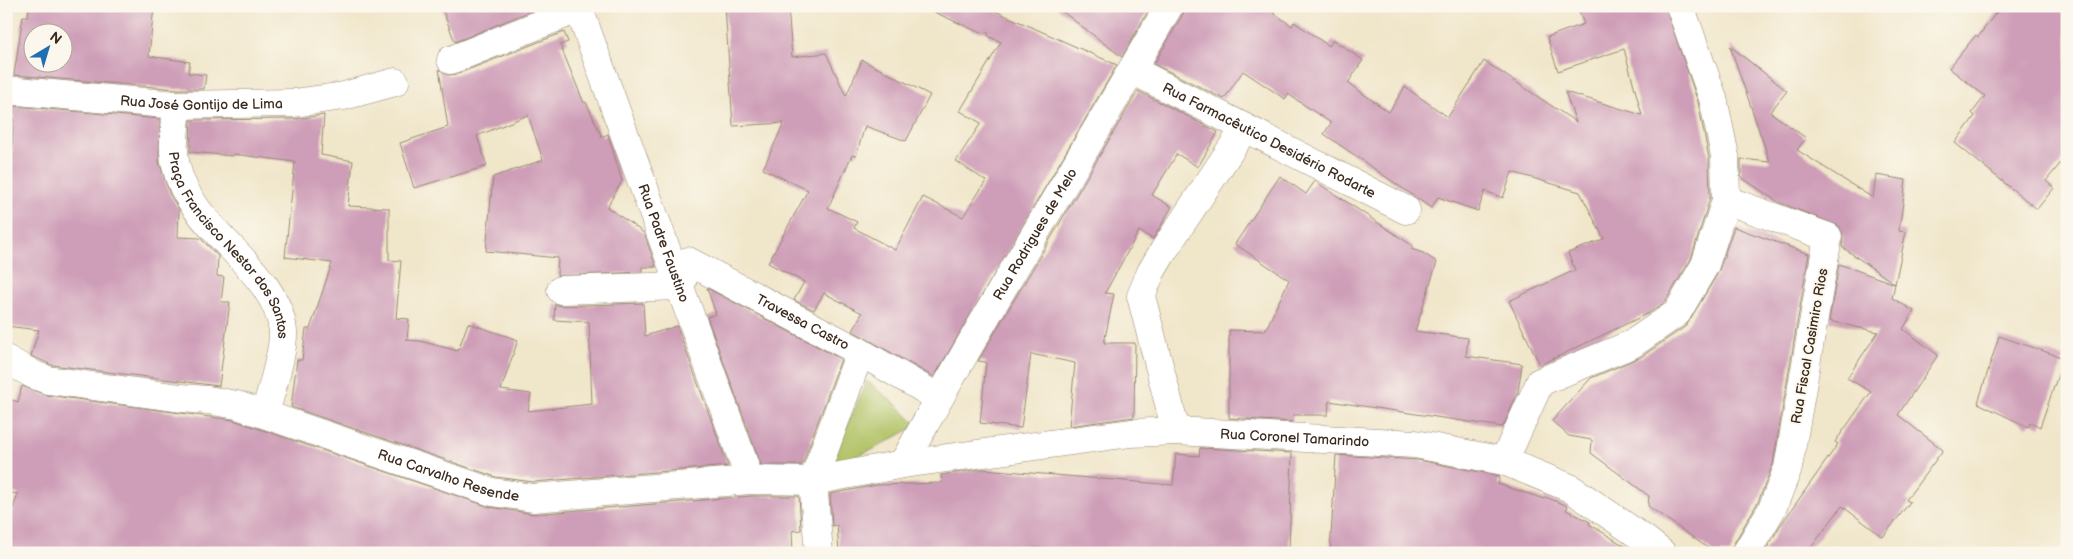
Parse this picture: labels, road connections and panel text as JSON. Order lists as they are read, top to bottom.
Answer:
{
  "streets": {
    "street": [
      "Rua José Gontijo de Lima",
      "Rua Farmacêutico Desidério Rodarte",
      "Rua Rodrigues de Melo",
      "Rua Padre Faustino",
      "Praça Francisco Nestor dos Santos",
      "Travessa Castro",
      "Rua Fiscal Casimiro Rios",
      "Rua Coronel Tamarindo",
      "Rua Carvalho Resende"
    ]
  },
  "crossings": [
    ["Rua José Gontijo de Lima", "Praça Francisco Nestor dos Santos"],
    ["Rua Farmacêutico Desidério Rodarte", "Rua Rodrigues de Melo"],
    ["Rua Rodrigues de Melo", "Travessa Castro"],
    ["Rua Rodrigues de Melo", "Rua Coronel Tamarindo"],
    ["Rua Rodrigues de Melo", "Rua Carvalho Resende"],
    ["Rua Padre Faustino", "Travessa Castro"],
    ["Rua Padre Faustino", "Rua Carvalho Resende"],
    ["Praça Francisco Nestor dos Santos", "Rua Carvalho Resende"],
    ["Rua Coronel Tamarindo", "Rua Carvalho Resende"]
  ],
  "north": "top right"
}
